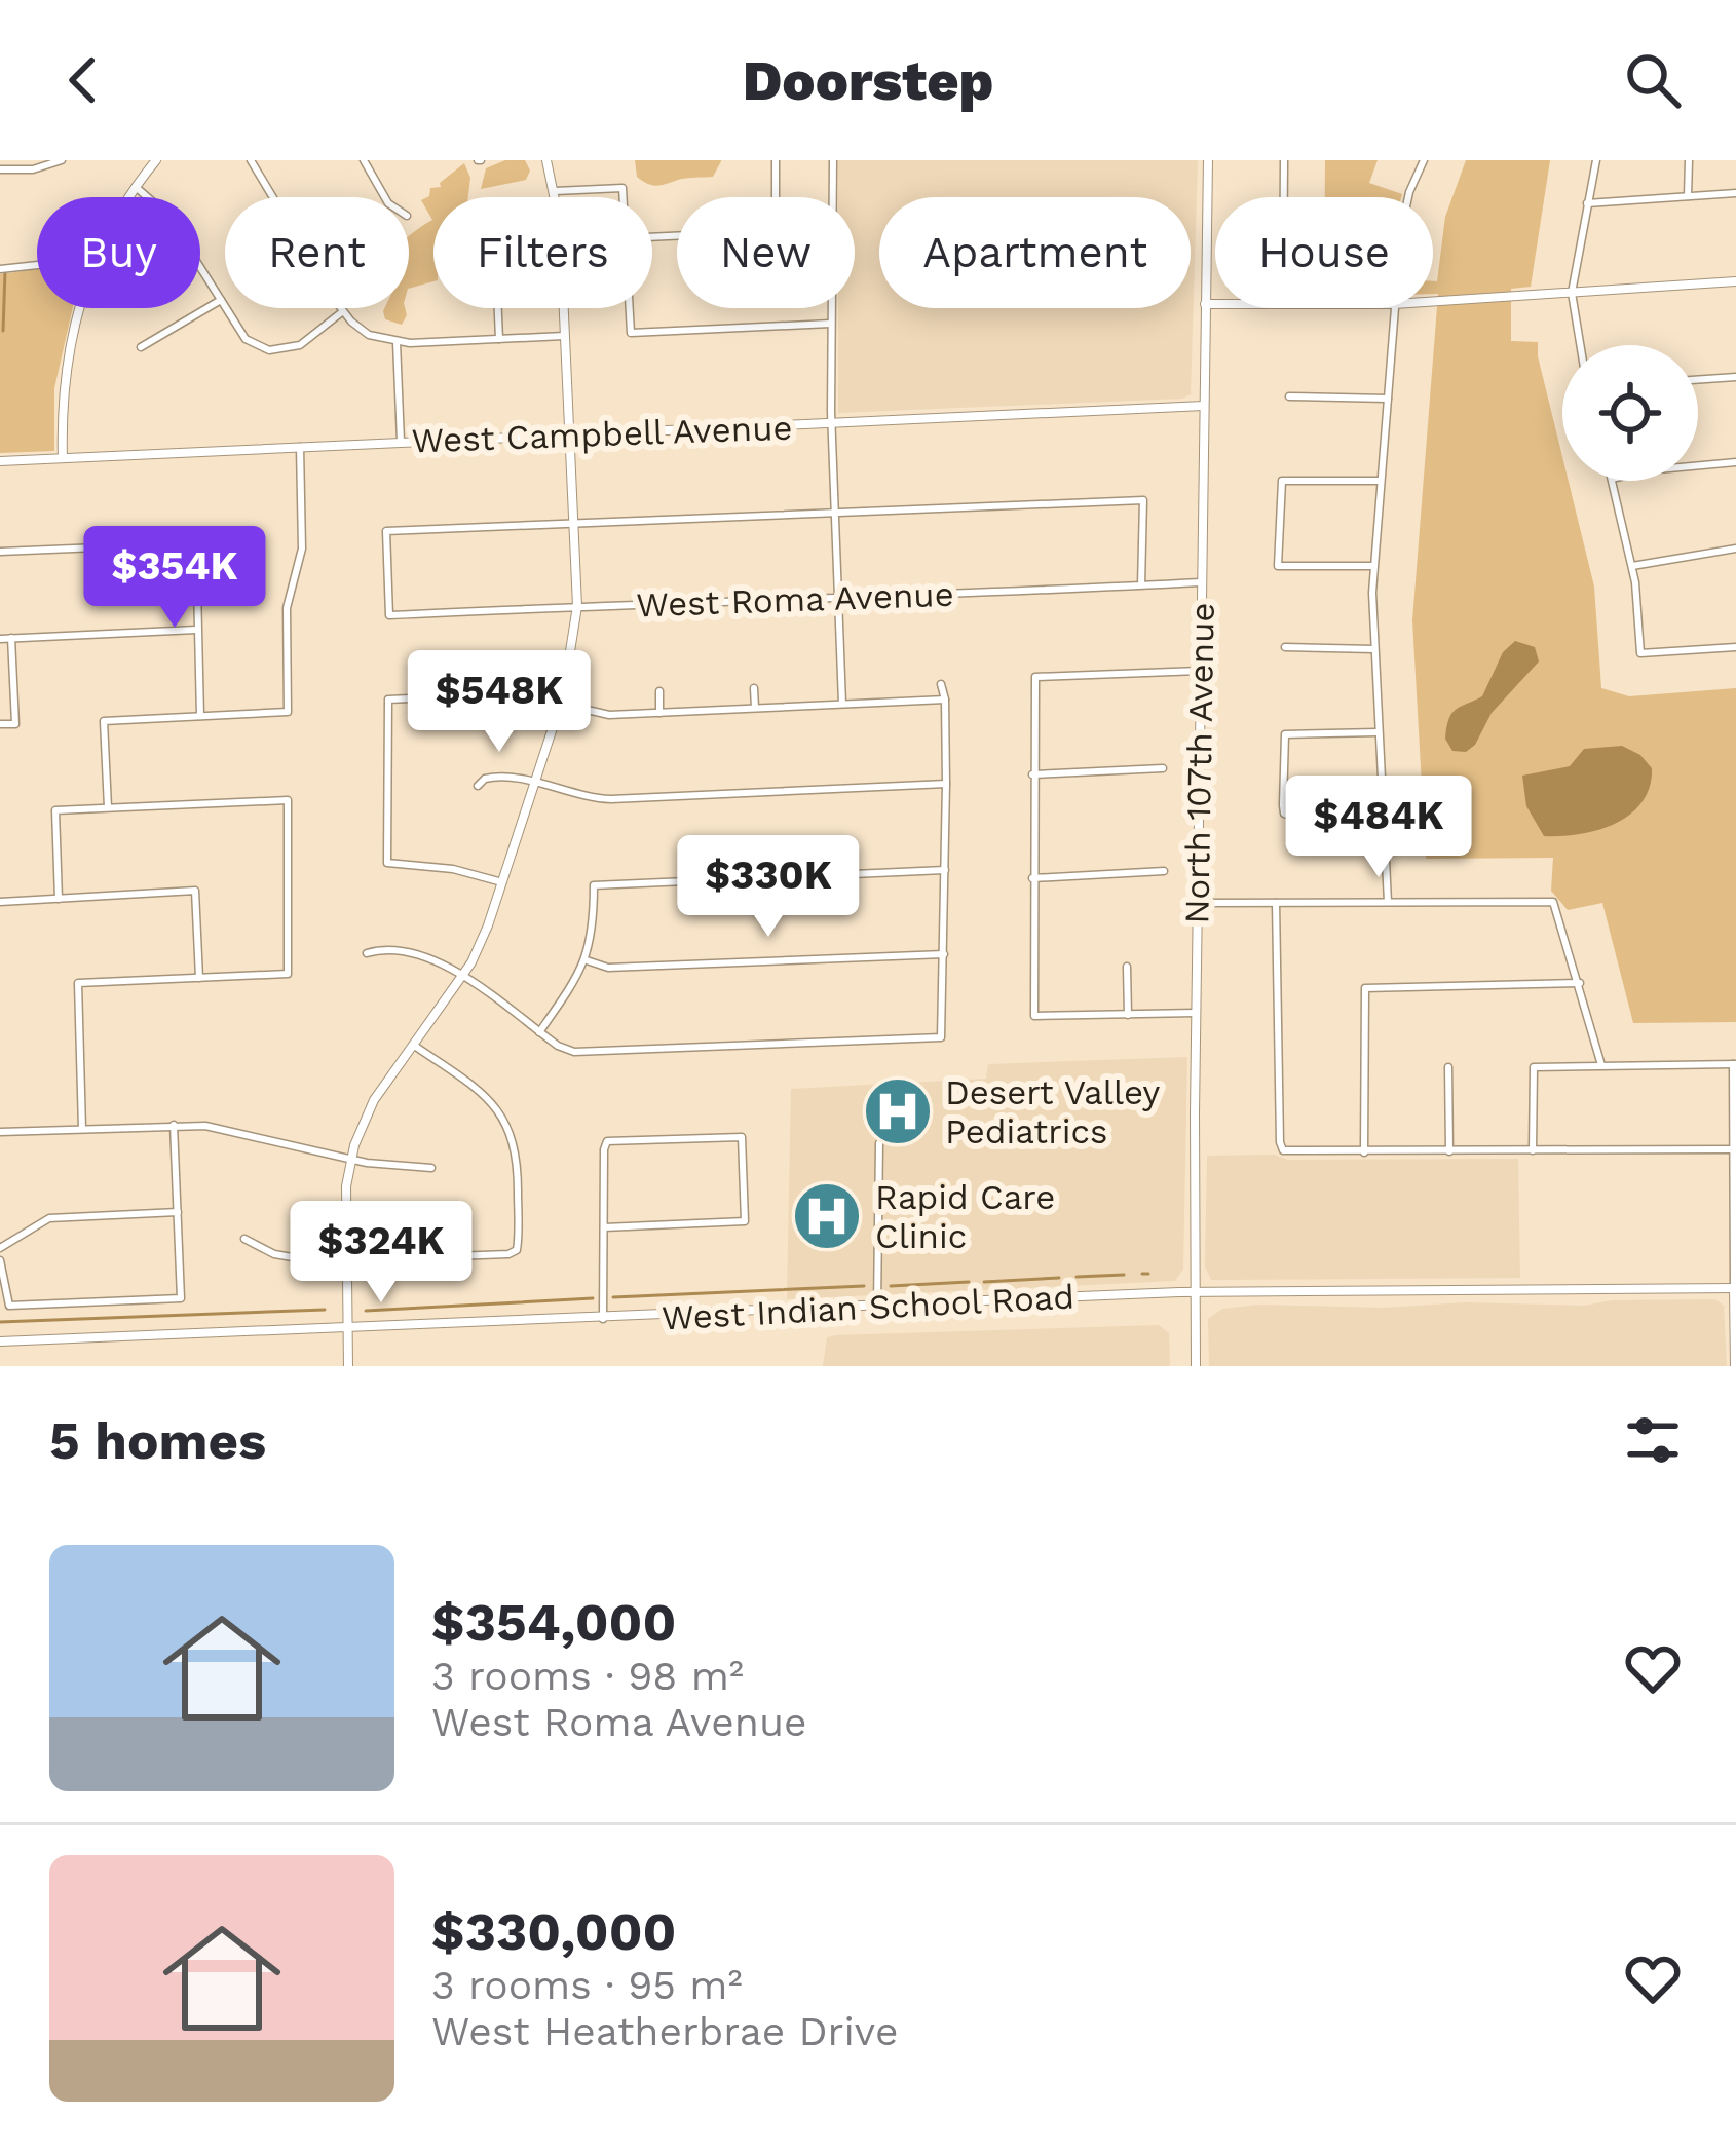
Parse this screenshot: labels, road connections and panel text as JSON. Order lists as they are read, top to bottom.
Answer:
{
  "streets": {
    "street": [
      "West Campbell Avenue",
      "West Roma Avenue",
      "North 107th Avenue",
      "West Indian School Road"
    ]
  },
  "crossings": [
    ["West Campbell Avenue", "North 107th Avenue"],
    ["West Roma Avenue", "North 107th Avenue"],
    ["North 107th Avenue", "West Indian School Road"]
  ],
  "places": {
    "hospital": ["Desert Valley Pediatrics", "Rapid Care Clinic"]
  },
  "page": {
    "header": "Doorstep",
    "chip": [
      "Buy",
      "Rent",
      "Filters",
      "New",
      "Apartment",
      "House"
    ],
    "price": [
      "$354K",
      "$548K",
      "$484K",
      "$330K",
      "$324K"
    ],
    "heading": "5 homes",
    "list": [
      {
        "name": "$354,000",
        "note": "3 rooms · 98 m² · West Roma Avenue"
      },
      {
        "name": "$330,000",
        "note": "3 rooms · 95 m² · West Heatherbrae Drive"
      }
    ]
  }
}
